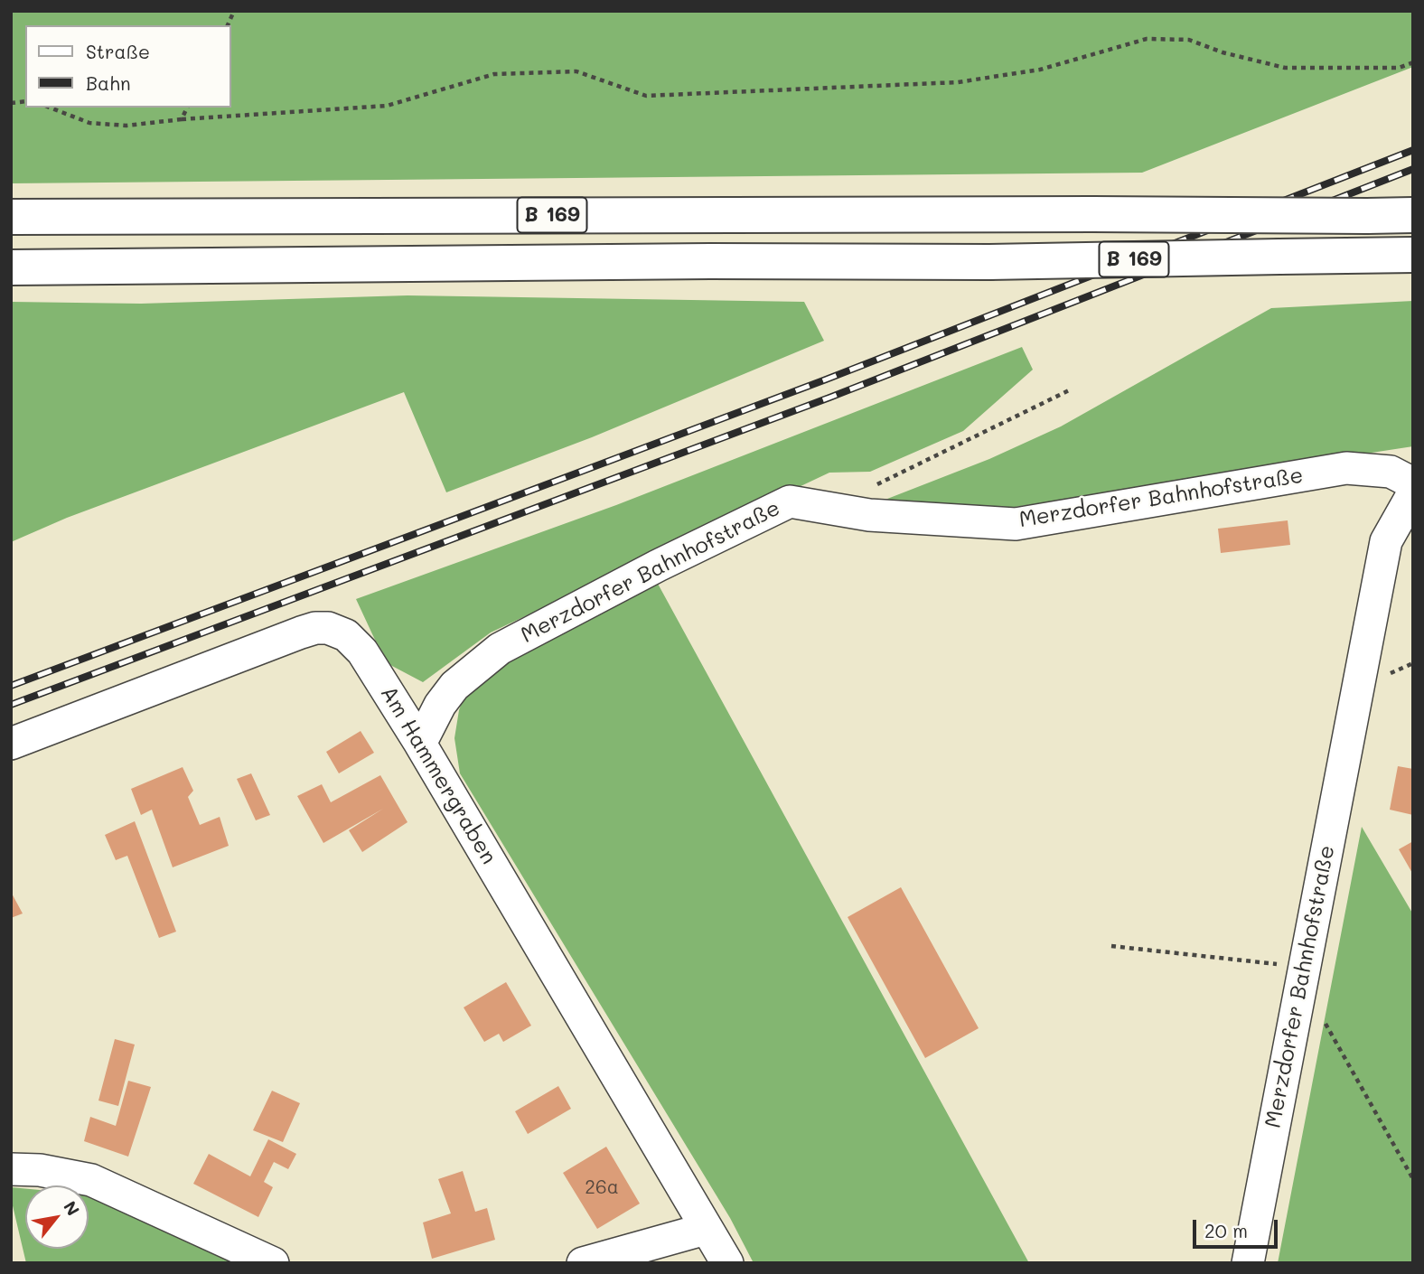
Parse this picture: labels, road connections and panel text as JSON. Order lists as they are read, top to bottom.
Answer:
{
  "streets": {
    "main road": ["B 169"],
    "street": ["Merzdorfer Bahnhofstraße", "Am Hammergraben"]
  },
  "crossings": [
    ["Merzdorfer Bahnhofstraße", "Am Hammergraben"]
  ],
  "house_numbers": ["26a"],
  "legend": ["Straße", "Bahn"],
  "scale_bar": "20 m",
  "north": "top right"
}
